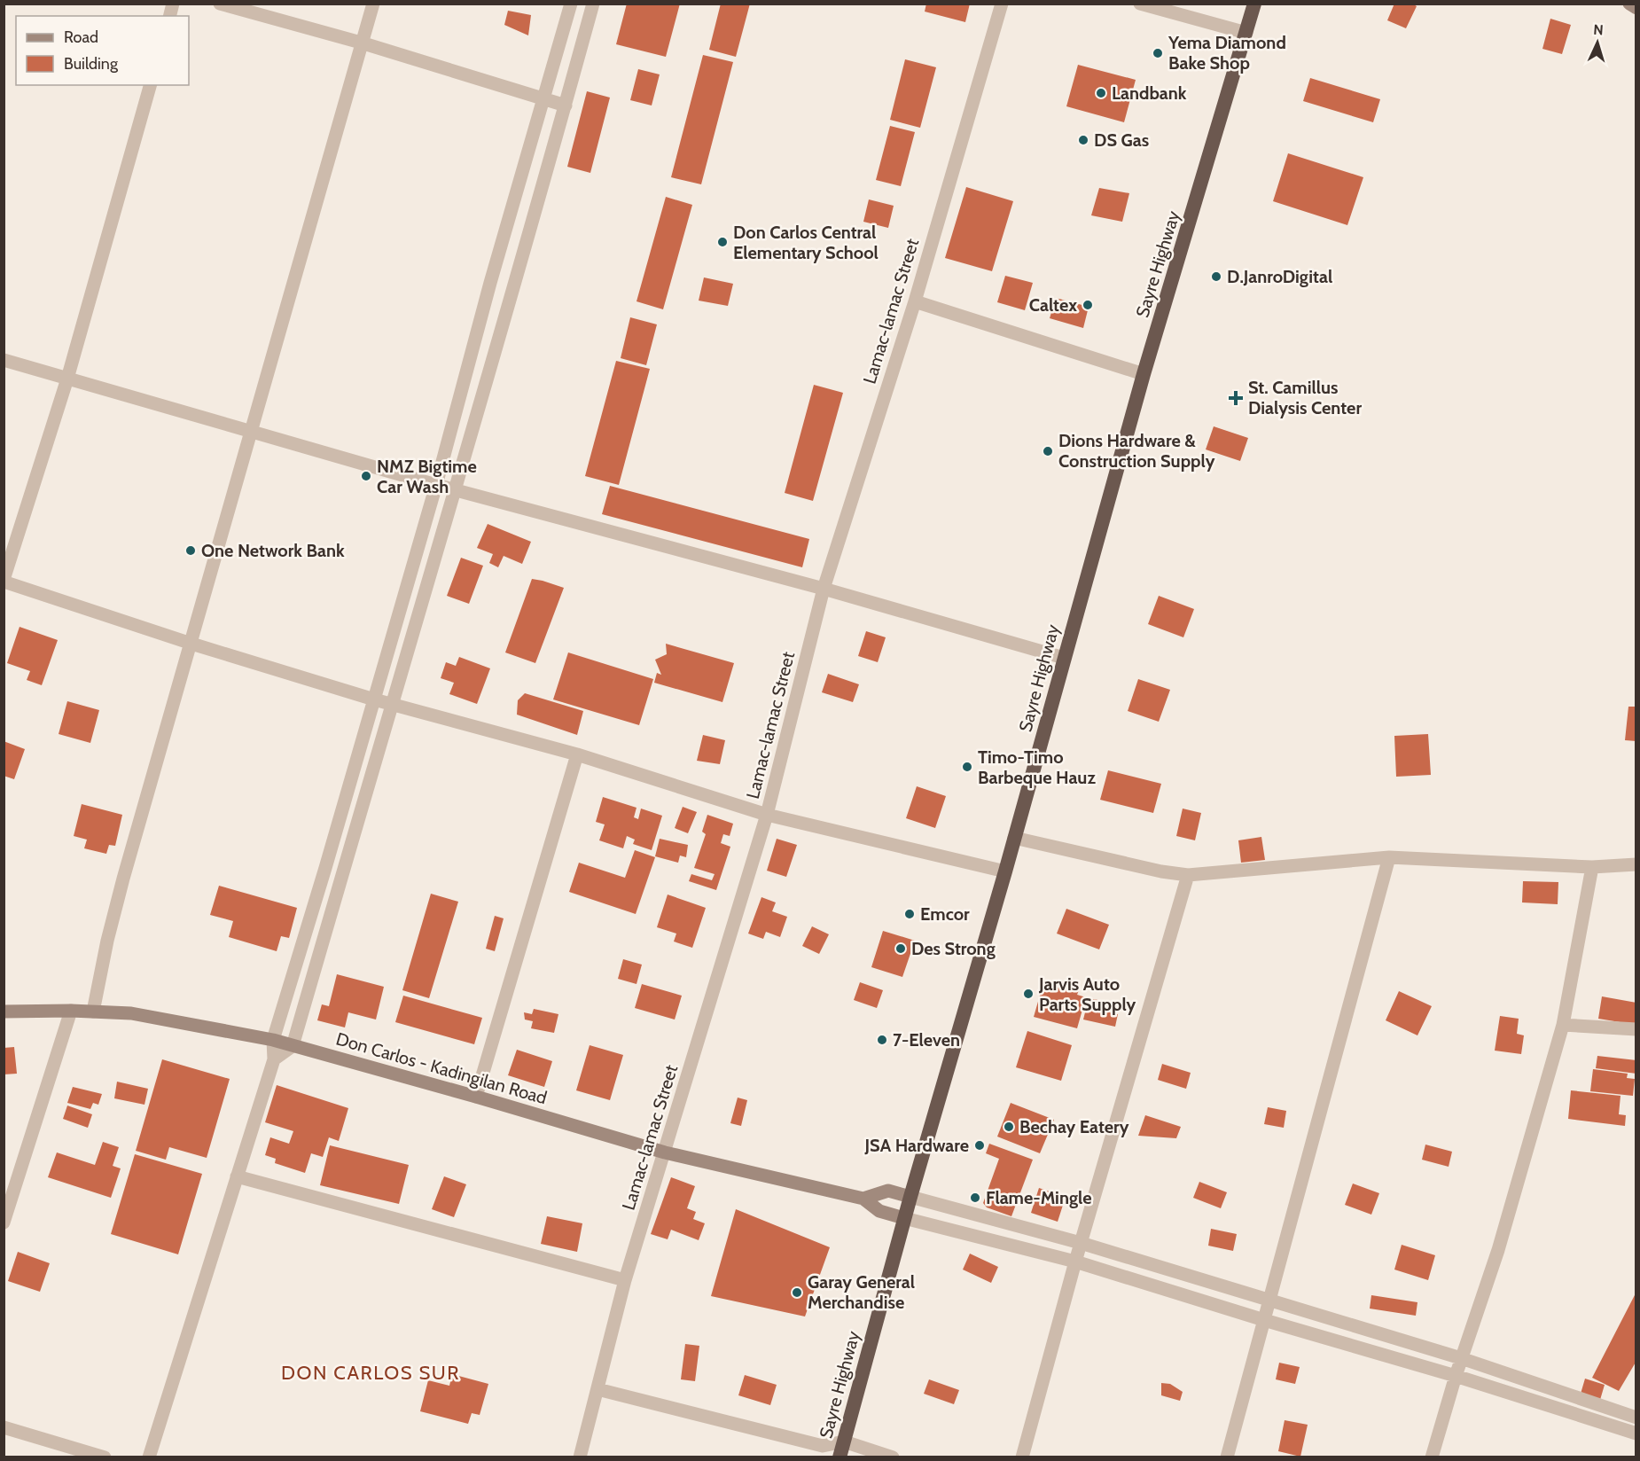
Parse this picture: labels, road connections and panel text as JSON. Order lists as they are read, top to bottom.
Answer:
{
  "streets": {
    "highway": ["Sayre Highway"],
    "main road": ["Don Carlos - Kadingilan Road"],
    "street": ["Lamac-lamac Street"]
  },
  "crossings": [
    ["Lamac-lamac Street", "Don Carlos - Kadingilan Road"]
  ],
  "districts": ["DON CARLOS SUR"],
  "places": {
    "other": [
      "Yema Diamond Bake Shop",
      "Landbank",
      "DS Gas",
      "Don Carlos Central Elementary School",
      "D.JanroDigital",
      "Caltex",
      "Dions Hardware & Construction Supply",
      "NMZ Bigtime Car Wash",
      "One Network Bank",
      "Timo-Timo Barbeque Hauz",
      "Emcor",
      "Des Strong",
      "Jarvis Auto Parts Supply",
      "7-Eleven",
      "Bechay Eatery",
      "JSA Hardware",
      "Flame-Mingle",
      "Garay General Merchandise"
    ],
    "health": ["St. Camillus Dialysis Center"]
  },
  "legend": ["Road", "Building"],
  "north": "top"
}
